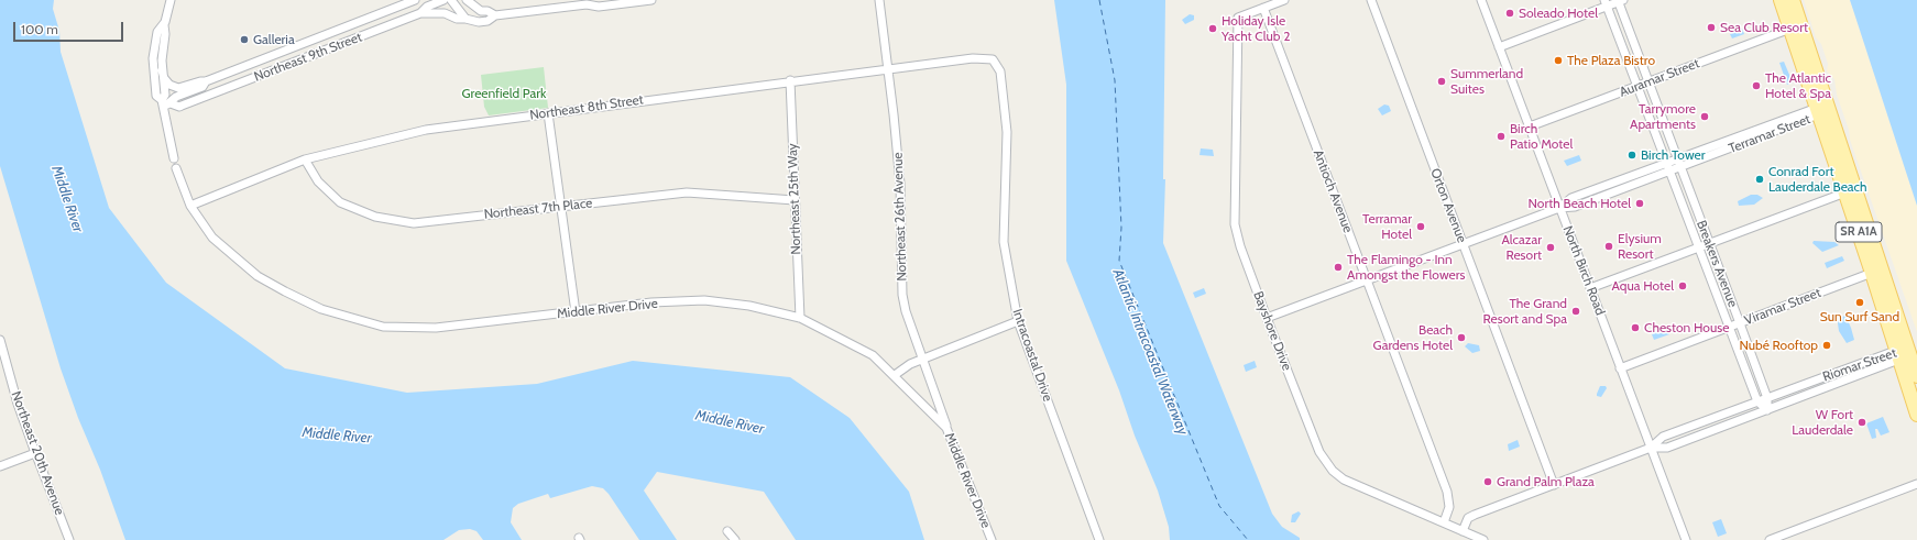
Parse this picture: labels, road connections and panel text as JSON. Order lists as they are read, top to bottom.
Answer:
{
  "streets": {
    "main road": ["SR A1A"],
    "street": [
      "Northeast 9th Street",
      "Auramar Street",
      "Northeast 8th Street",
      "Terramar Street",
      "Antioch Avenue",
      "Northeast 25th Way",
      "Orton Avenue",
      "Northeast 7th Place",
      "Northeast 26th Avenue",
      "Breakers Avenue",
      "North Birch Road",
      "Viramar Street",
      "Middle River Drive",
      "Bayshore Drive",
      "Intracoastal Drive",
      "Riomar Street",
      "Northeast 20th Avenue"
    ]
  },
  "crossings": [
    ["Auramar Street", "SR A1A"],
    ["Auramar Street", "Breakers Avenue"],
    ["Auramar Street", "North Birch Road"],
    ["Northeast 8th Street", "Northeast 25th Way"],
    ["Northeast 8th Street", "Northeast 7th Place"],
    ["Northeast 8th Street", "Northeast 26th Avenue"],
    ["Northeast 8th Street", "Middle River Drive"],
    ["Northeast 8th Street", "Intracoastal Drive"],
    ["Terramar Street", "Antioch Avenue"],
    ["Terramar Street", "Orton Avenue"],
    ["Terramar Street", "SR A1A"],
    ["Terramar Street", "Breakers Avenue"],
    ["Terramar Street", "North Birch Road"],
    ["Terramar Street", "Bayshore Drive"],
    ["Antioch Avenue", "Bayshore Drive"],
    ["Northeast 25th Way", "Northeast 7th Place"],
    ["Northeast 25th Way", "Middle River Drive"],
    ["Orton Avenue", "Riomar Street"],
    ["Northeast 26th Avenue", "Middle River Drive"],
    ["SR A1A", "Viramar Street"],
    ["SR A1A", "Riomar Street"],
    ["Breakers Avenue", "Viramar Street"],
    ["Breakers Avenue", "Riomar Street"],
    ["North Birch Road", "Viramar Street"],
    ["North Birch Road", "Riomar Street"],
    ["Bayshore Drive", "Riomar Street"]
  ],
  "water": ["Middle River", "Atlantic Intracoastal Waterway"],
  "parks": ["Greenfield Park"],
  "places": [
    "Soleado Hotel",
    "Sea Club Resort",
    "Holiday Isle Yacht Club 2",
    "Galleria",
    "The Plaza Bistro",
    "Summerland Suites",
    "The Atlantic Hotel & Spa",
    "Tarrymore Apartments",
    "Birch Patio Motel",
    "Birch Tower",
    "Conrad Fort Lauderdale Beach",
    "North Beach Hotel",
    "Terramar Hotel",
    "Elysium Resort",
    "Alcazar Resort",
    "The Flamingo - Inn Amongst the Flowers",
    "Aqua Hotel",
    "Sun Surf Sand",
    "The Grand Resort and Spa",
    "Cheston House",
    "Beach Gardens Hotel",
    "Nubé Rooftop",
    "W Fort Lauderdale",
    "Grand Palm Plaza"
  ],
  "scale_bar": "100 m"
}
